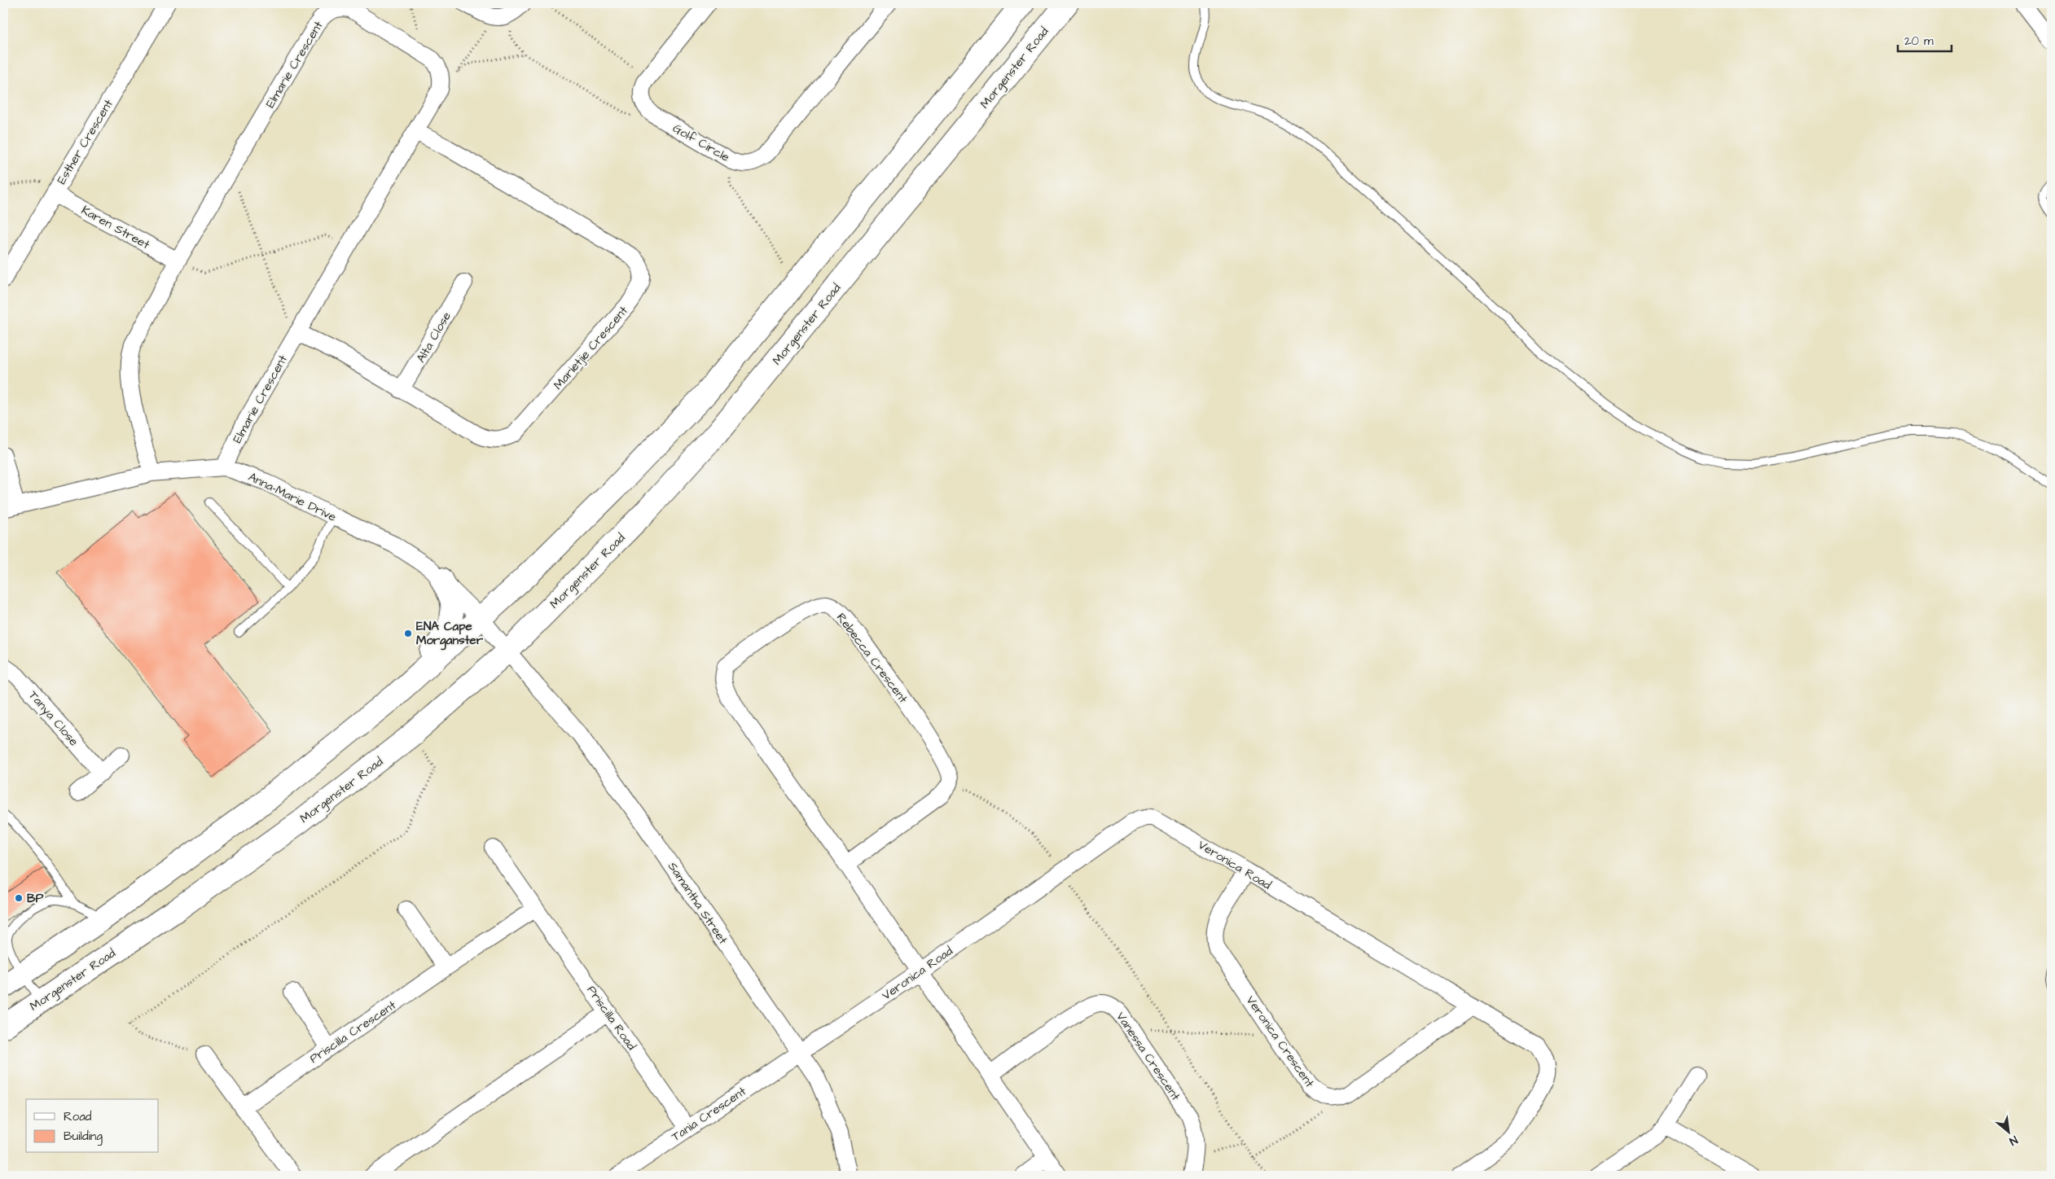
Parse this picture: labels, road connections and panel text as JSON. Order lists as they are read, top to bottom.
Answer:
{
  "streets": {
    "main road": ["Morgenster Road"],
    "street": [
      "Elmarie Crescent",
      "Esther Crescent",
      "Golf Circle",
      "Karen Street",
      "Alta Close",
      "Marietjie Crescent",
      "Anna-Marie Drive",
      "Rebecca Crescent",
      "Tanya Close",
      "Veronica Road",
      "Samantha Street",
      "Priscilla Road",
      "Priscilla Crescent",
      "Veronica Crescent",
      "Vanessa Crescent",
      "Tania Crescent"
    ]
  },
  "crossings": [
    ["Elmarie Crescent", "Karen Street"],
    ["Elmarie Crescent", "Marietjie Crescent"],
    ["Elmarie Crescent", "Anna-Marie Drive"],
    ["Morgenster Road", "Samantha Street"],
    ["Esther Crescent", "Karen Street"],
    ["Alta Close", "Marietjie Crescent"],
    ["Anna-Marie Drive", "Samantha Street"],
    ["Rebecca Crescent", "Veronica Road"],
    ["Veronica Road", "Samantha Street"],
    ["Veronica Road", "Veronica Crescent"],
    ["Veronica Road", "Tania Crescent"],
    ["Samantha Street", "Tania Crescent"],
    ["Priscilla Road", "Priscilla Crescent"],
    ["Priscilla Road", "Tania Crescent"]
  ],
  "places": ["ENA Cape Morganster", "BP"],
  "legend": ["Road", "Building"],
  "scale_bar": "20 m",
  "north": "bottom right"
}
